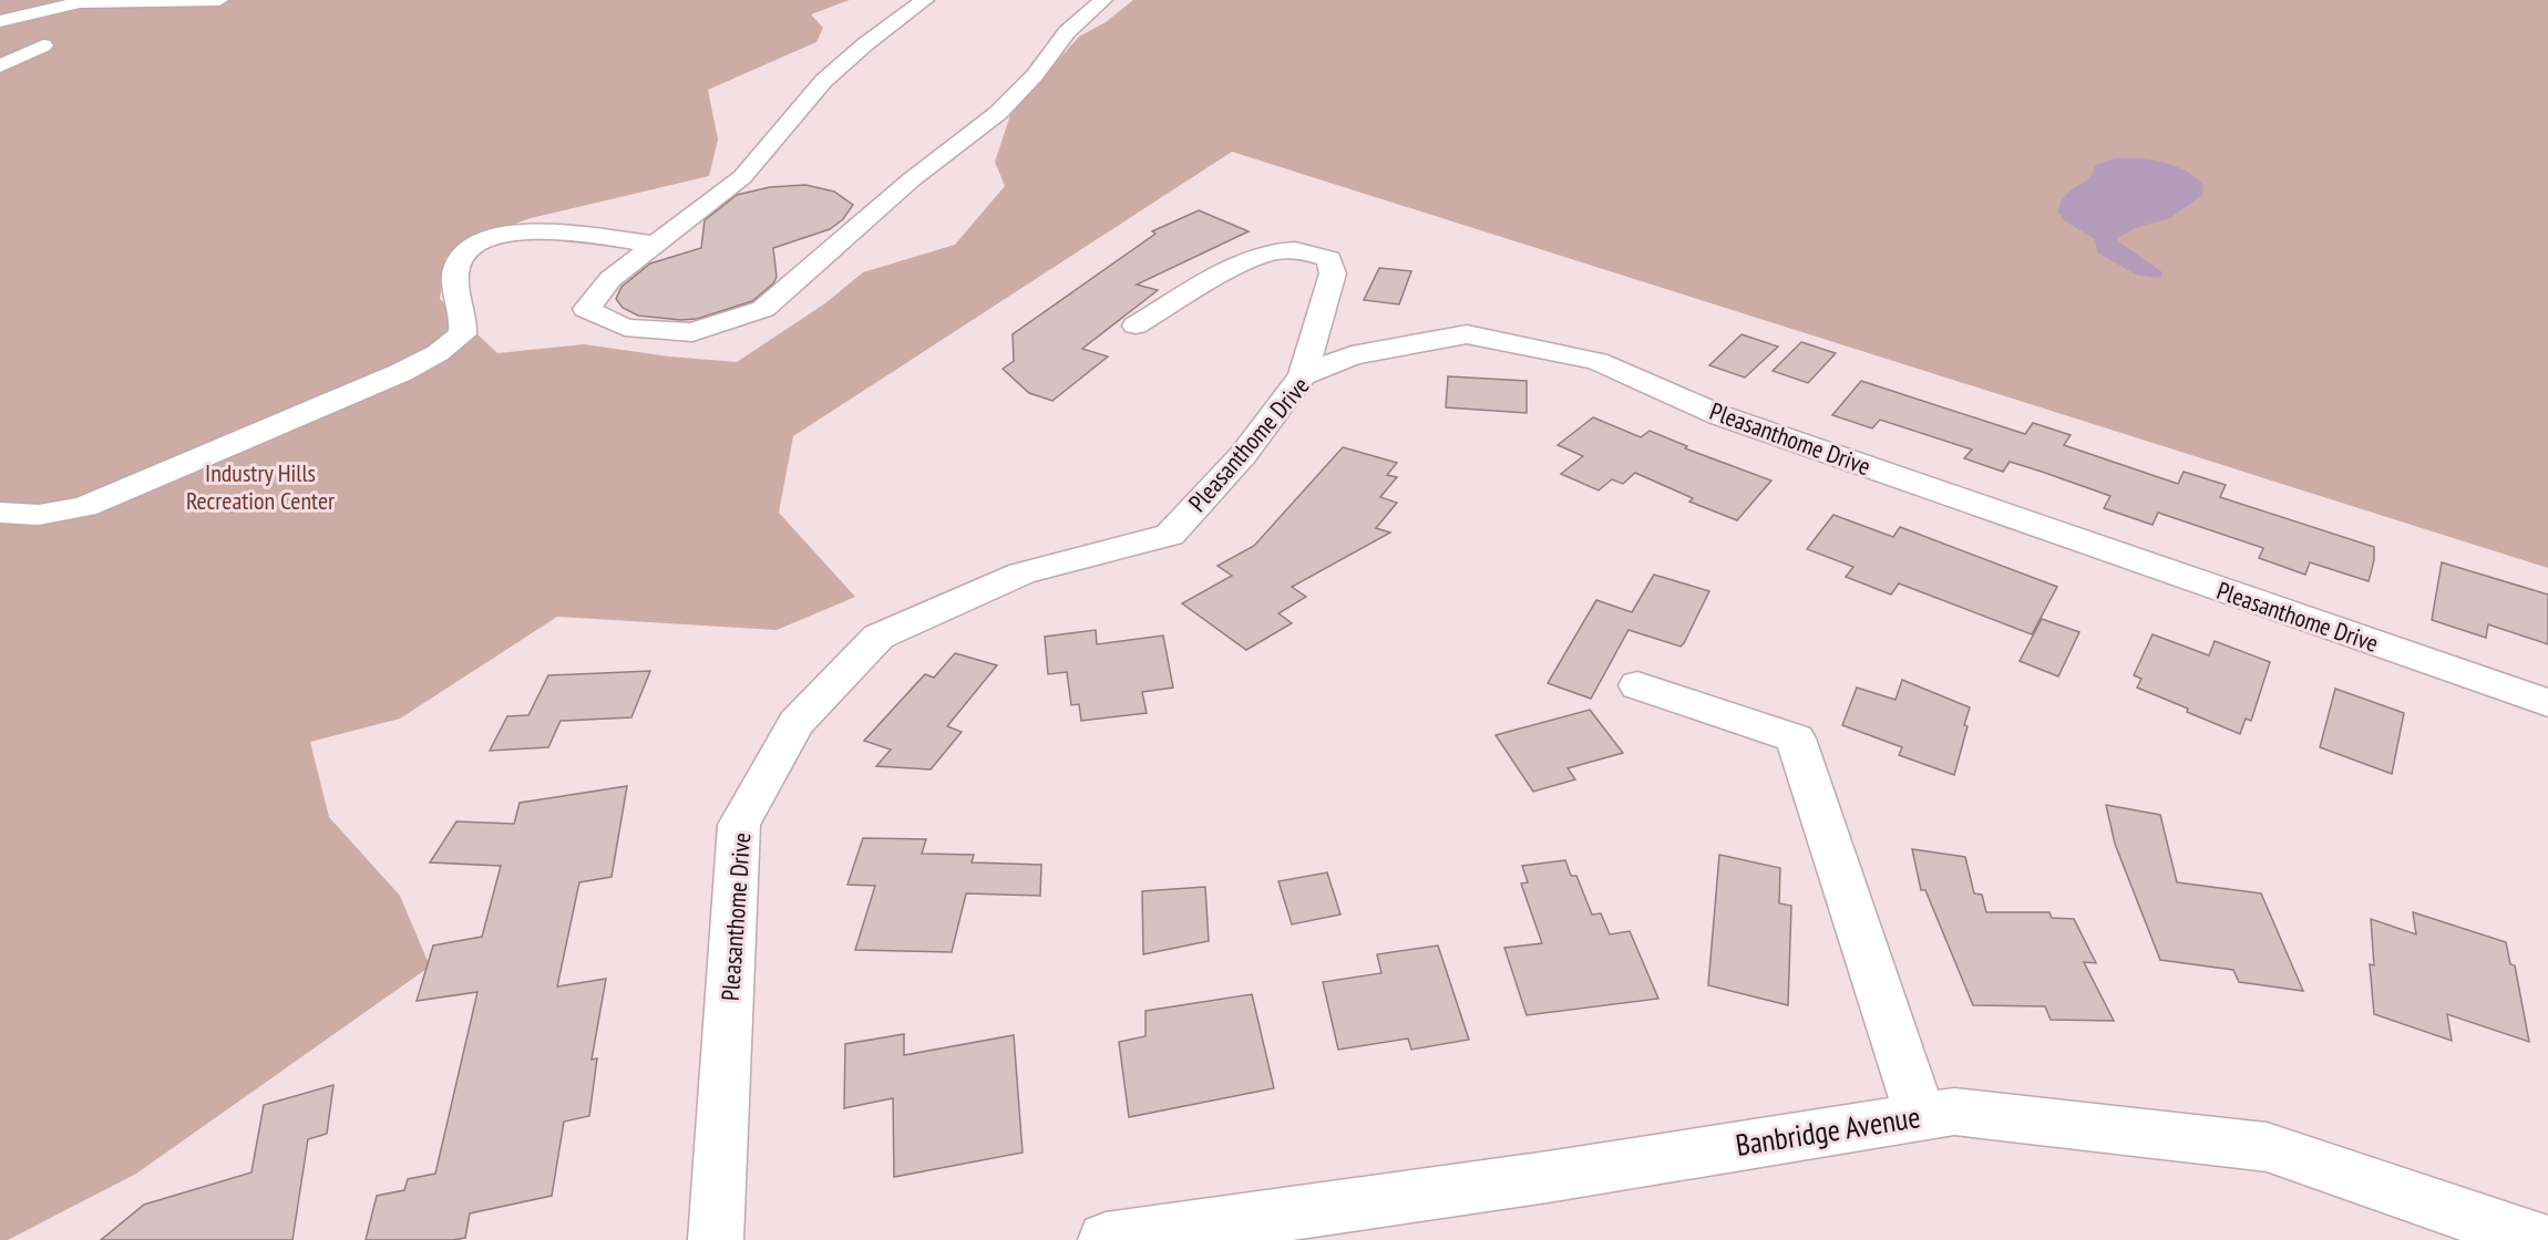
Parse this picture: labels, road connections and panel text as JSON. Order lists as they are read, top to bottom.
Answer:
{
  "streets": {
    "street": ["Pleasanthome Drive", "Banbridge Avenue"]
  },
  "parks": ["Industry Hills Recreation Center"]
}
